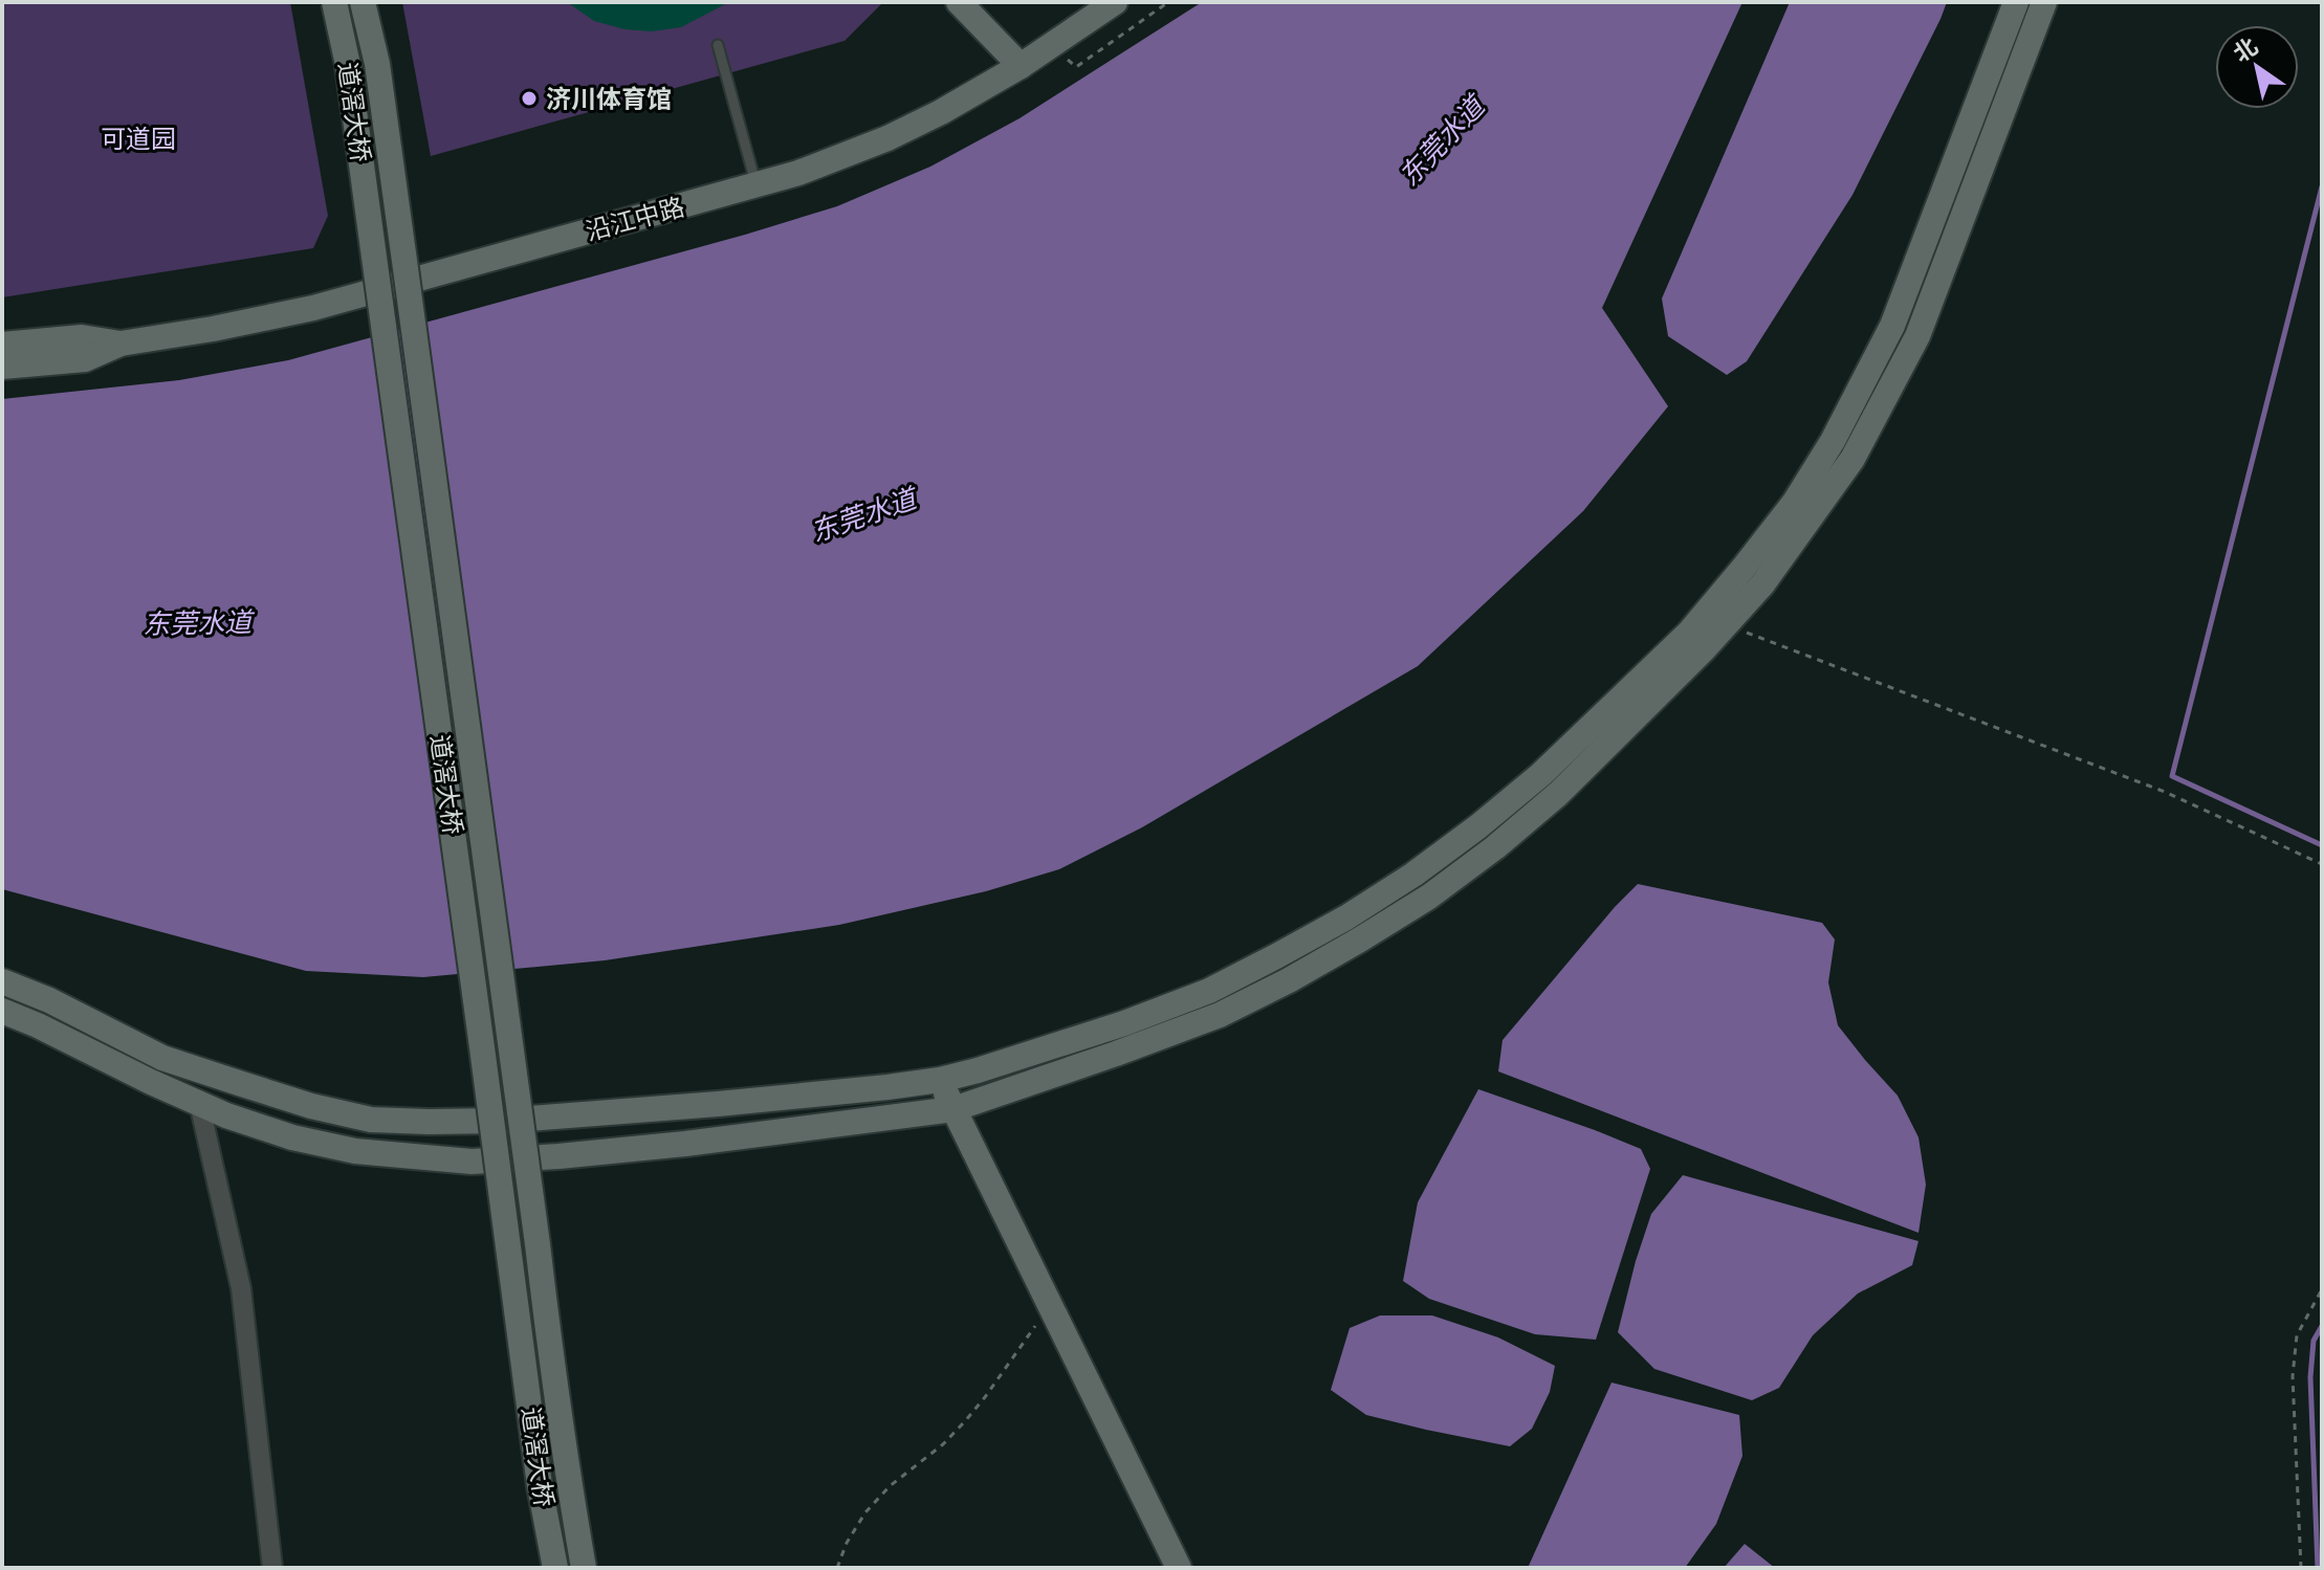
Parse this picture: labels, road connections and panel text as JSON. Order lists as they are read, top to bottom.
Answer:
{
  "streets": {
    "street": ["道滘大桥", "沿江中路"]
  },
  "water": ["东莞水道"],
  "parks": ["可道园"],
  "places": ["济川体育馆"],
  "north": "top left"
}
